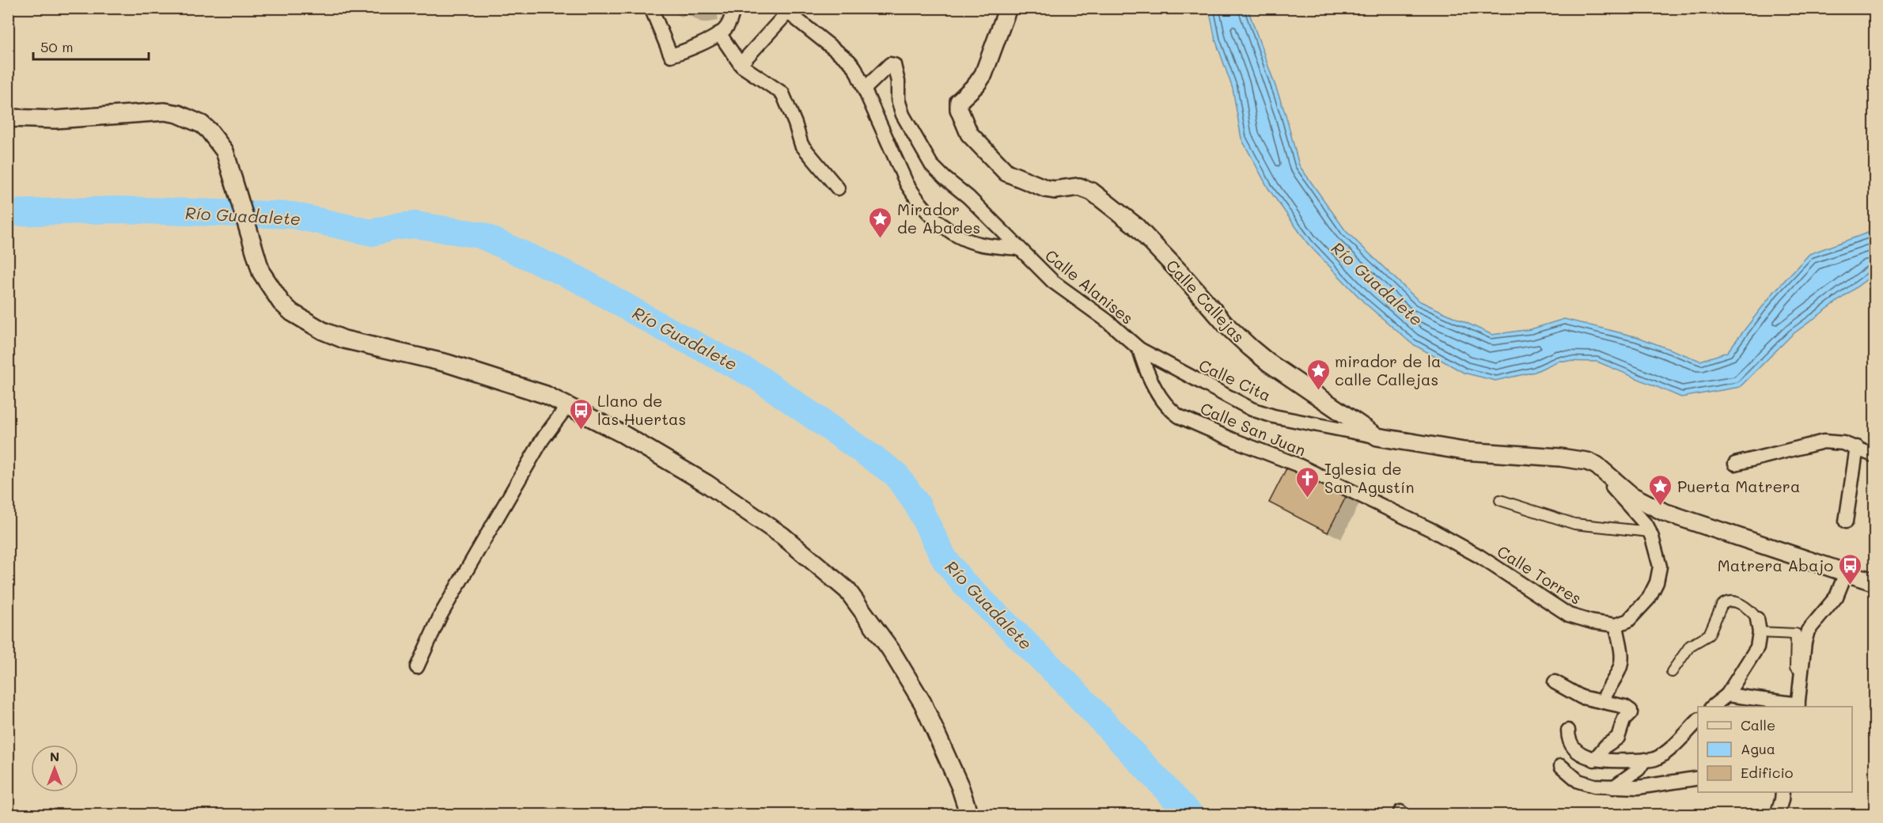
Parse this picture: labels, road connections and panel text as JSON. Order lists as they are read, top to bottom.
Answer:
{
  "streets": {
    "street": [
      "Calle Alanises",
      "Calle Callejas",
      "Calle Cita",
      "Calle San Juan",
      "Calle Torres"
    ]
  },
  "crossings": [
    ["Calle Alanises", "Calle Cita"],
    ["Calle Alanises", "Calle San Juan"],
    ["Calle Callejas", "Calle Cita"],
    ["Calle Cita", "Calle San Juan"],
    ["Calle San Juan", "Calle Torres"]
  ],
  "water": ["Río Guadalete"],
  "places": {
    "place": ["Mirador de Abades", "mirador de la calle Callejas", "Puerta Matrera"],
    "bus stop": ["Llano de las Huertas", "Matrera Abajo"],
    "church": ["Iglesia de San Agustín"]
  },
  "legend": ["Calle", "Agua", "Edificio"],
  "scale_bar": "50 m",
  "north": "top"
}
